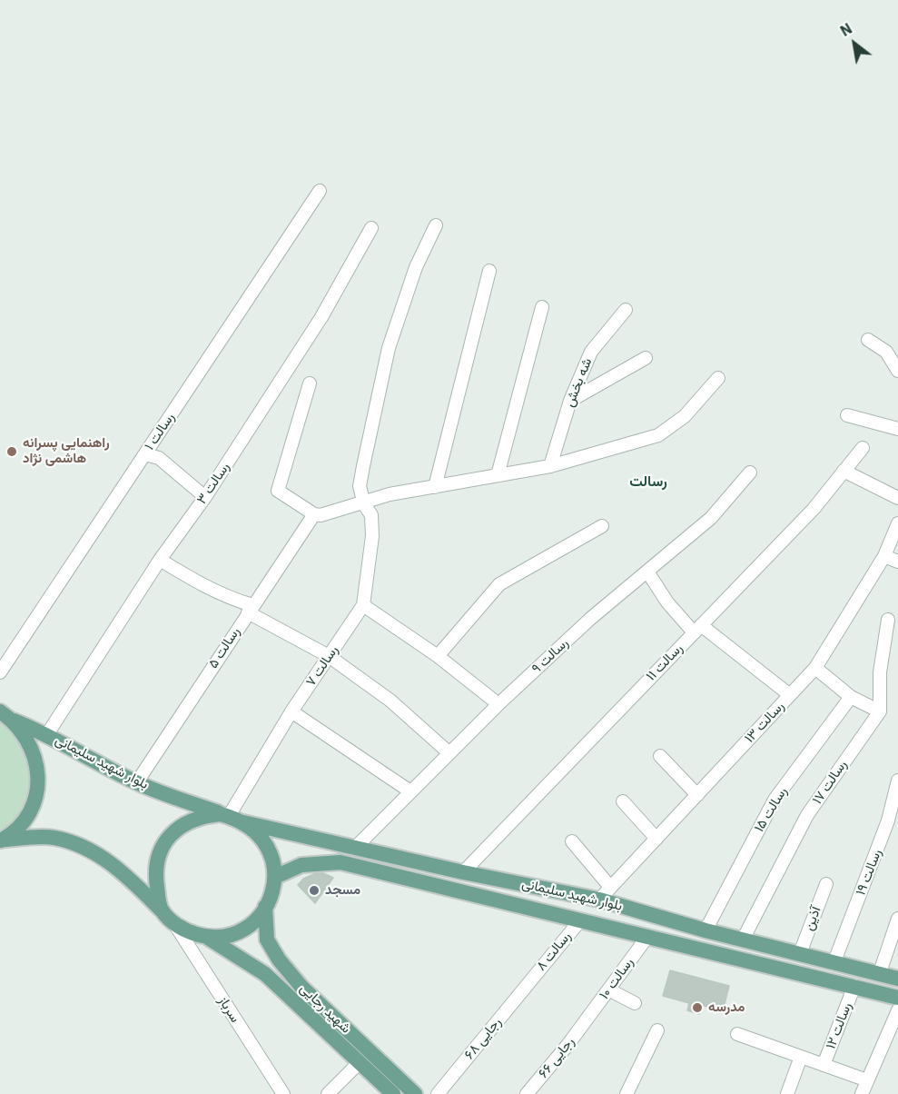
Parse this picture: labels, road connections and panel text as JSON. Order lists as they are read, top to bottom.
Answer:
{
  "streets": {
    "main road": ["بلوار شهید سلیمانی", "شهید رجایی"],
    "street": [
      "شه بخش",
      "رسالت ۱",
      "رسالت ۳",
      "رسالت ۵",
      "رسالت ۹",
      "رسالت ۱۱",
      "رسالت ۷",
      "رسالت ۱۳",
      "رسالت ۱۷",
      "رسالت ۱۵",
      "رسالت ۱۹",
      "آذین",
      "رسالت ۸",
      "رسالت ۱۰",
      "سرباز",
      "رسالت ۱۲",
      "رجایی ۶۸",
      "رجایی ۶۶"
    ]
  },
  "crossings": [
    ["رسالت ۳", "بلوار شهید سلیمانی"],
    ["رسالت ۵", "بلوار شهید سلیمانی"],
    ["رسالت ۹", "بلوار شهید سلیمانی"],
    ["رسالت ۱۱", "بلوار شهید سلیمانی"],
    ["رسالت ۷", "بلوار شهید سلیمانی"],
    ["رسالت ۷", "شهید رجایی"],
    ["رسالت ۷", "سرباز"],
    ["رسالت ۱۳", "بلوار شهید سلیمانی"],
    ["بلوار شهید سلیمانی", "رسالت ۱۷"],
    ["بلوار شهید سلیمانی", "رسالت ۱۵"],
    ["بلوار شهید سلیمانی", "رسالت ۱۹"],
    ["بلوار شهید سلیمانی", "آذین"],
    ["بلوار شهید سلیمانی", "رسالت ۸"],
    ["بلوار شهید سلیمانی", "رسالت ۱۰"],
    ["بلوار شهید سلیمانی", "شهید رجایی"],
    ["بلوار شهید سلیمانی", "سرباز"],
    ["بلوار شهید سلیمانی", "رسالت ۱۲"],
    ["رسالت ۸", "رجایی ۶۸"],
    ["رسالت ۱۰", "رجایی ۶۶"],
    ["شهید رجایی", "سرباز"]
  ],
  "districts": ["رسالت"],
  "places": ["راهنمایی پسرانه هاشمی نژاد", "مسجد", "مدرسه"],
  "north": "top left"
}
